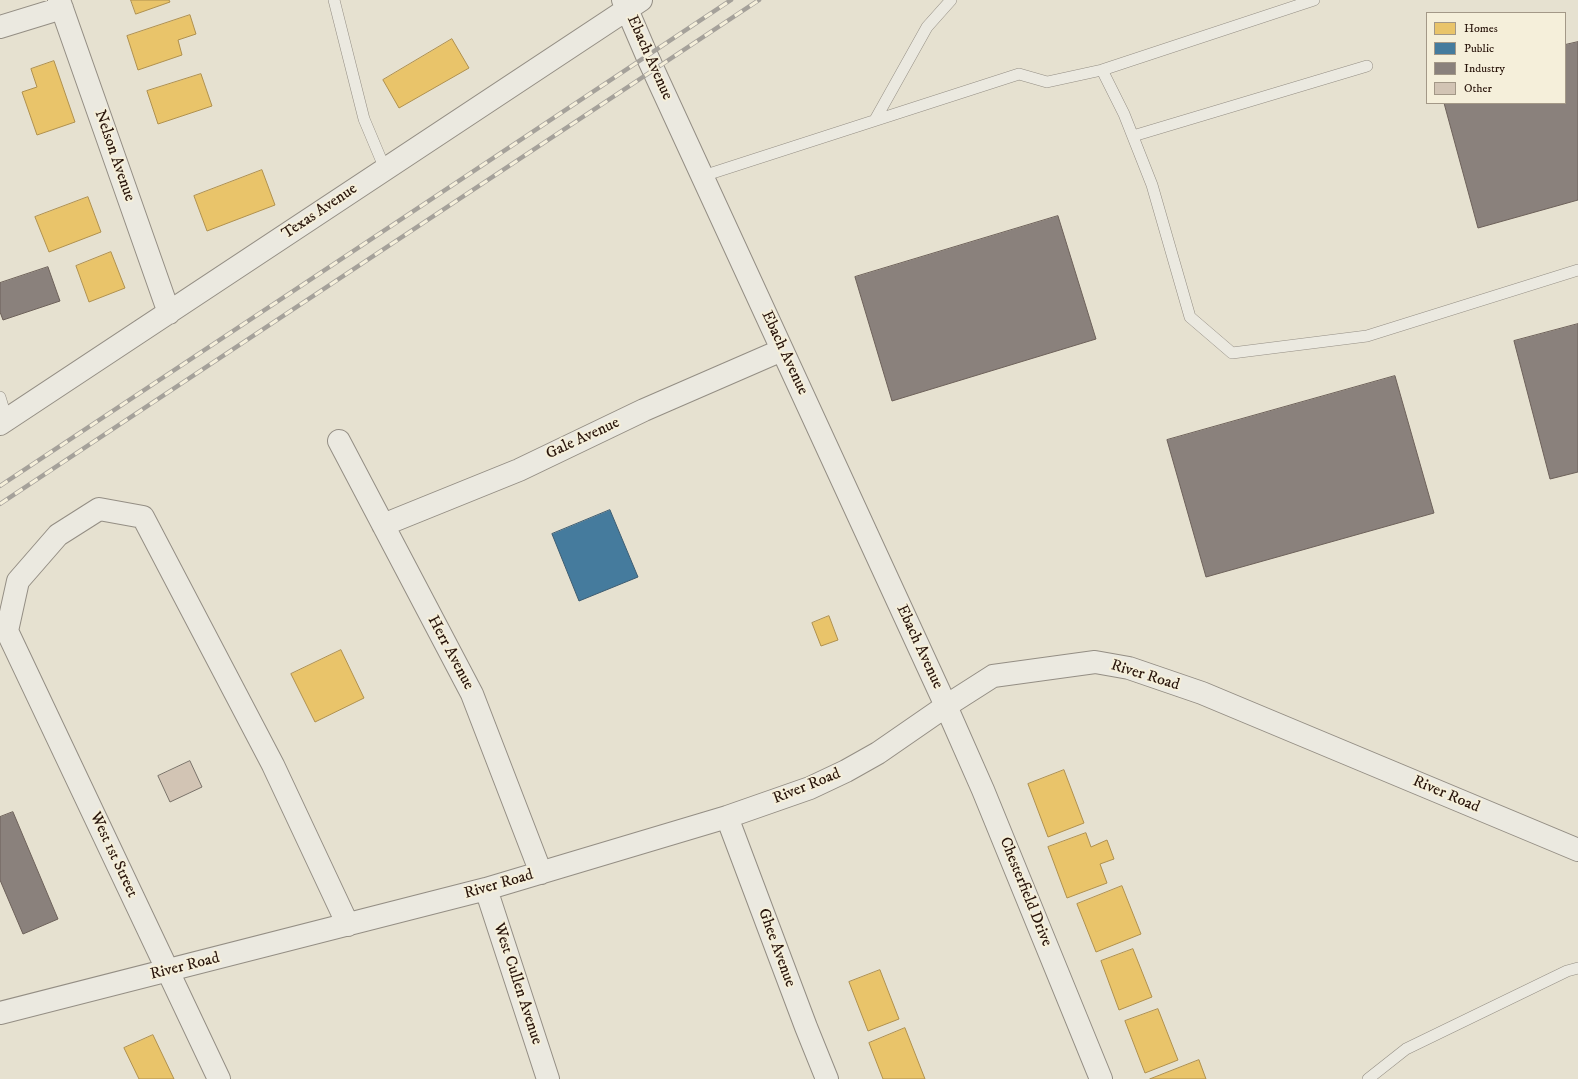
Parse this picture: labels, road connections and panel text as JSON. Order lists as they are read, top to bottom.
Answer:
{
  "streets": {
    "street": [
      "Ebach Avenue",
      "Nelson Avenue",
      "Texas Avenue",
      "Gale Avenue",
      "Herr Avenue",
      "River Road",
      "West 1st Street",
      "Chesterfield Drive",
      "Ghee Avenue",
      "West Cullen Avenue"
    ]
  },
  "crossings": [
    ["Ebach Avenue", "Texas Avenue"],
    ["Ebach Avenue", "Gale Avenue"],
    ["Ebach Avenue", "River Road"],
    ["Ebach Avenue", "Chesterfield Drive"],
    ["Nelson Avenue", "Texas Avenue"],
    ["Gale Avenue", "Herr Avenue"],
    ["Herr Avenue", "River Road"],
    ["River Road", "West 1st Street"],
    ["River Road", "Chesterfield Drive"],
    ["River Road", "Ghee Avenue"],
    ["River Road", "West Cullen Avenue"]
  ],
  "legend": [
    "Homes",
    "Public",
    "Industry",
    "Other"
  ]
}
